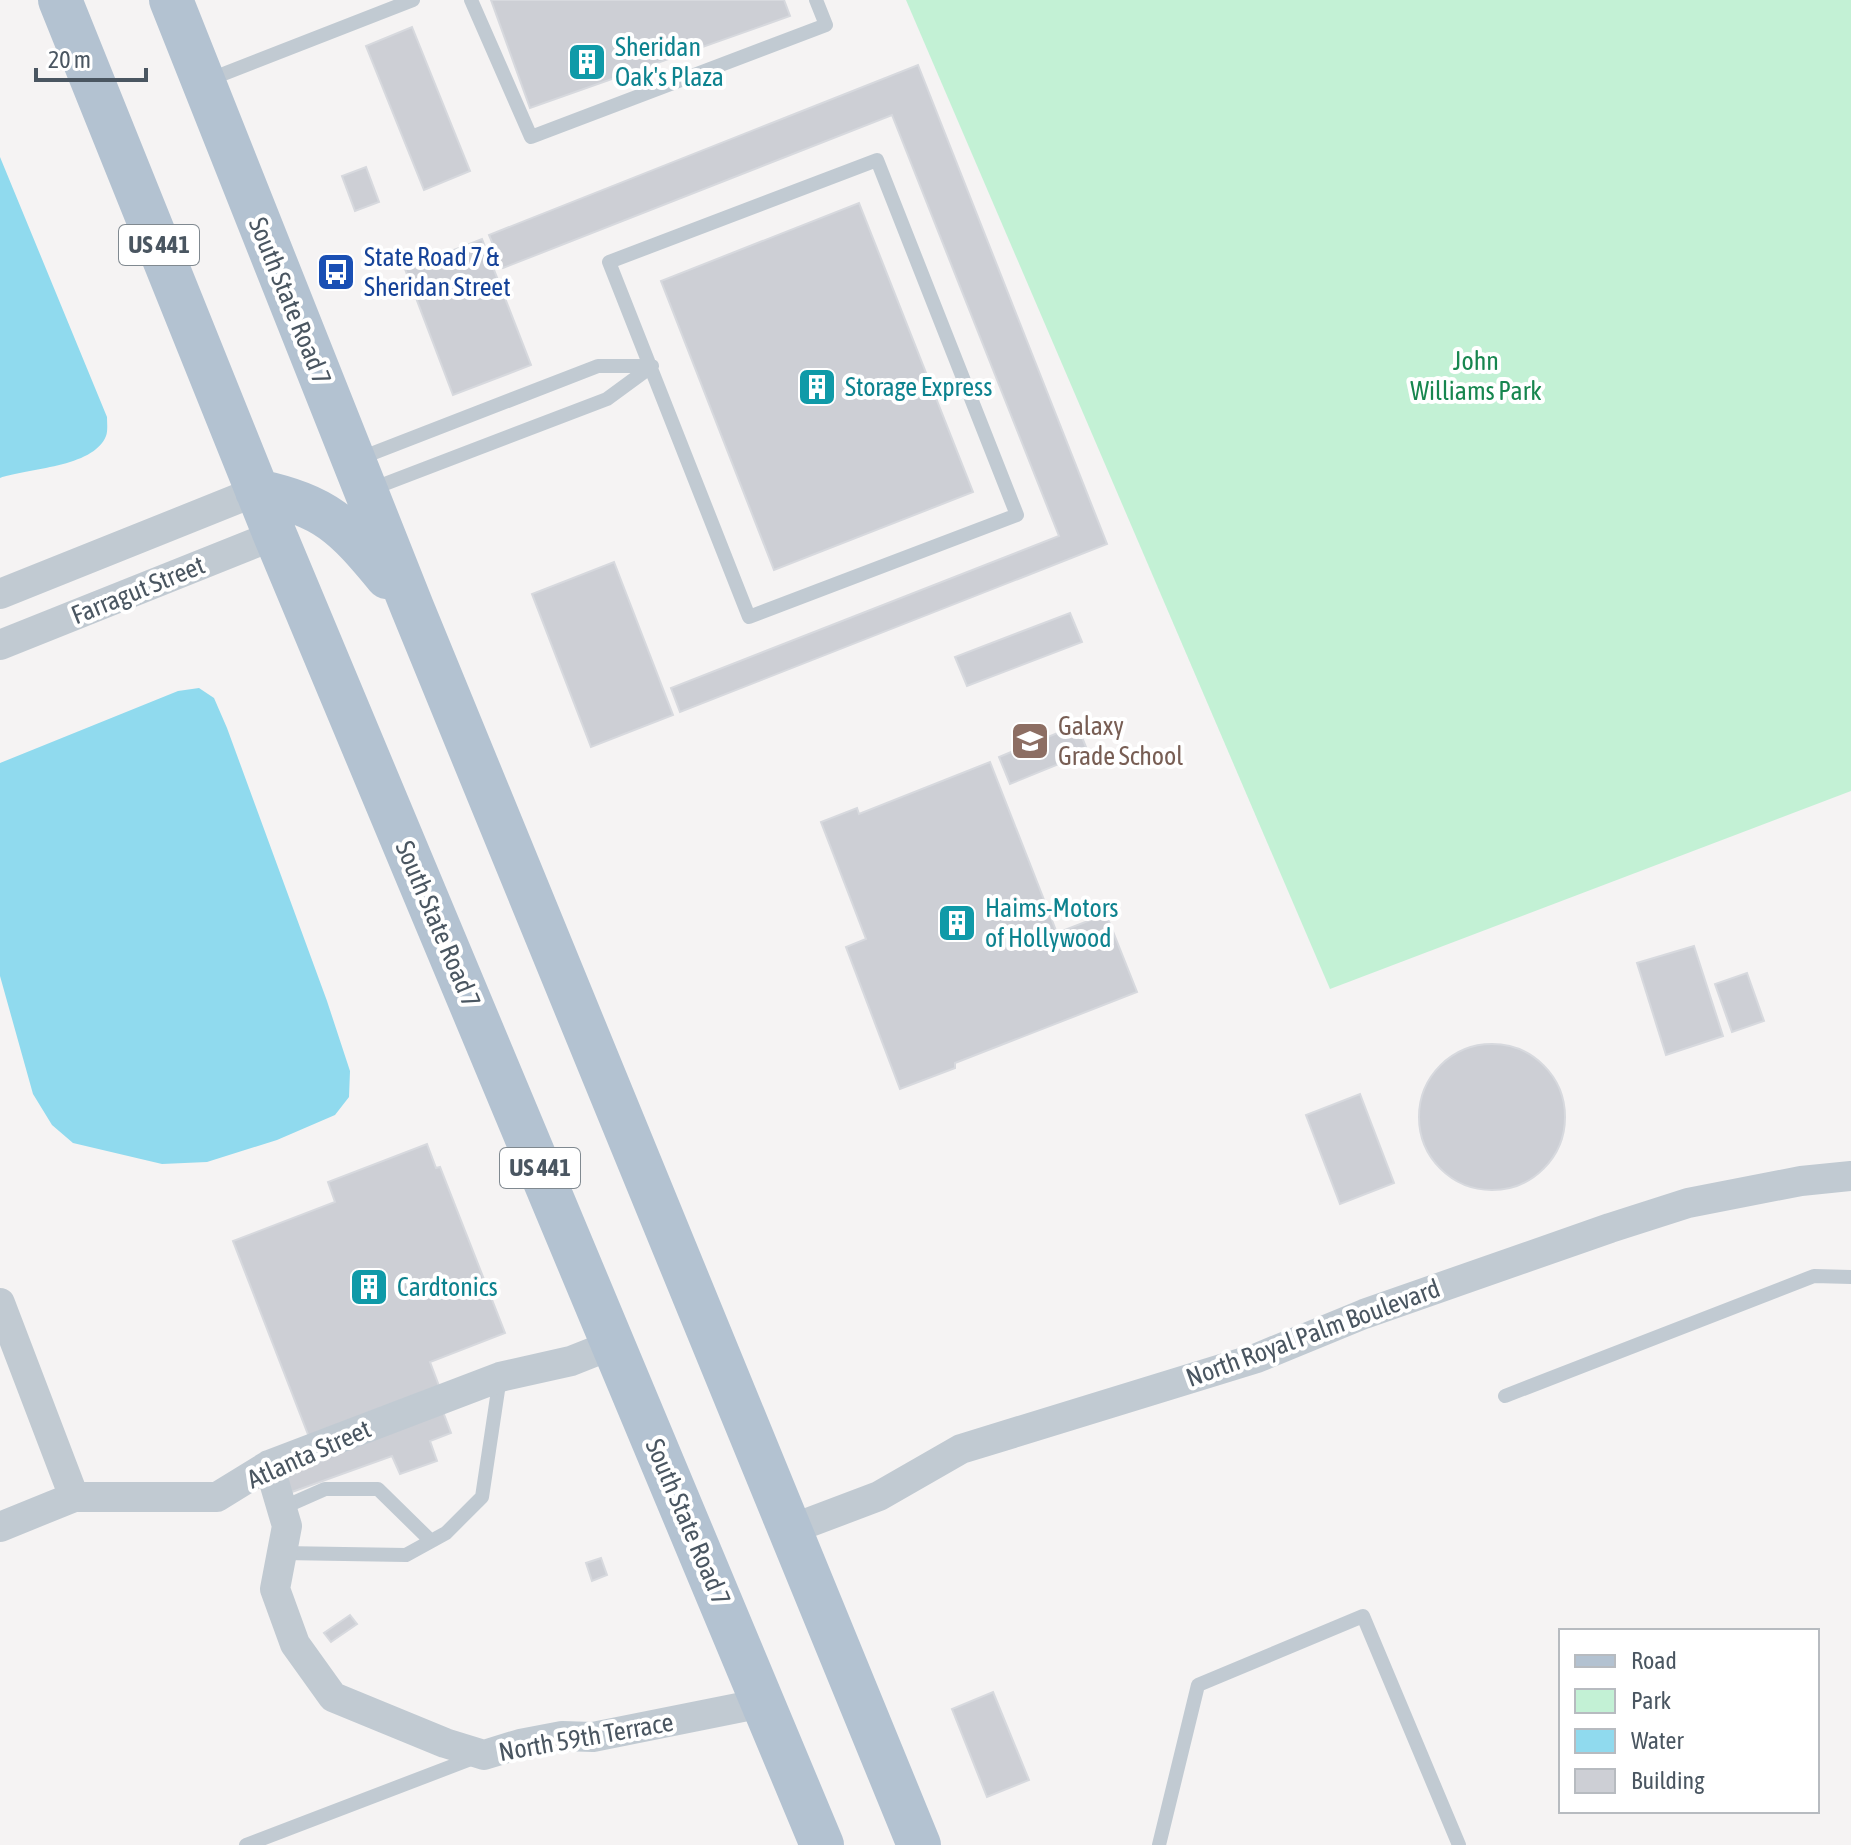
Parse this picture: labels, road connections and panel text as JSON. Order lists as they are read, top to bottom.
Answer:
{
  "streets": {
    "main road": ["US 441", "South State Road 7"],
    "street": [
      "Farragut Street",
      "North Royal Palm Boulevard",
      "Atlanta Street",
      "North 59th Terrace"
    ]
  },
  "crossings": [
    ["South State Road 7", "Farragut Street"],
    ["South State Road 7", "North Royal Palm Boulevard"],
    ["South State Road 7", "Atlanta Street"],
    ["South State Road 7", "North 59th Terrace"],
    ["Atlanta Street", "North 59th Terrace"]
  ],
  "parks": ["John Williams Park"],
  "places": {
    "building": [
      "Sheridan Oak's Plaza",
      "Storage Express",
      "Haims-Motors of Hollywood",
      "Cardtonics"
    ],
    "bus stop": ["State Road 7 & Sheridan Street"],
    "school or university": ["Galaxy Grade School"]
  },
  "legend": [
    "Road",
    "Park",
    "Water",
    "Building"
  ],
  "scale_bar": "20 m"
}
